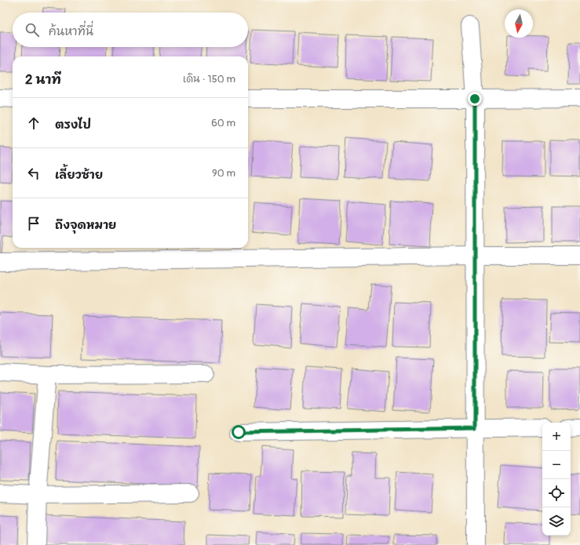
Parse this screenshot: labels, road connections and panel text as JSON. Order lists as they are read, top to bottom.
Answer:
{
  "north": "bottom",
  "page": {
    "search": "ค้นหาที่นี่",
    "heading": ["2 นาที", "เดิน · 150 m"],
    "list": [
      ["ตรงไป", "60 m"],
      ["เลี้ยวซ้าย", "90 m"],
      "ถึงจุดหมาย"
    ],
    "map_buttons": ["+", "−"]
  }
}
